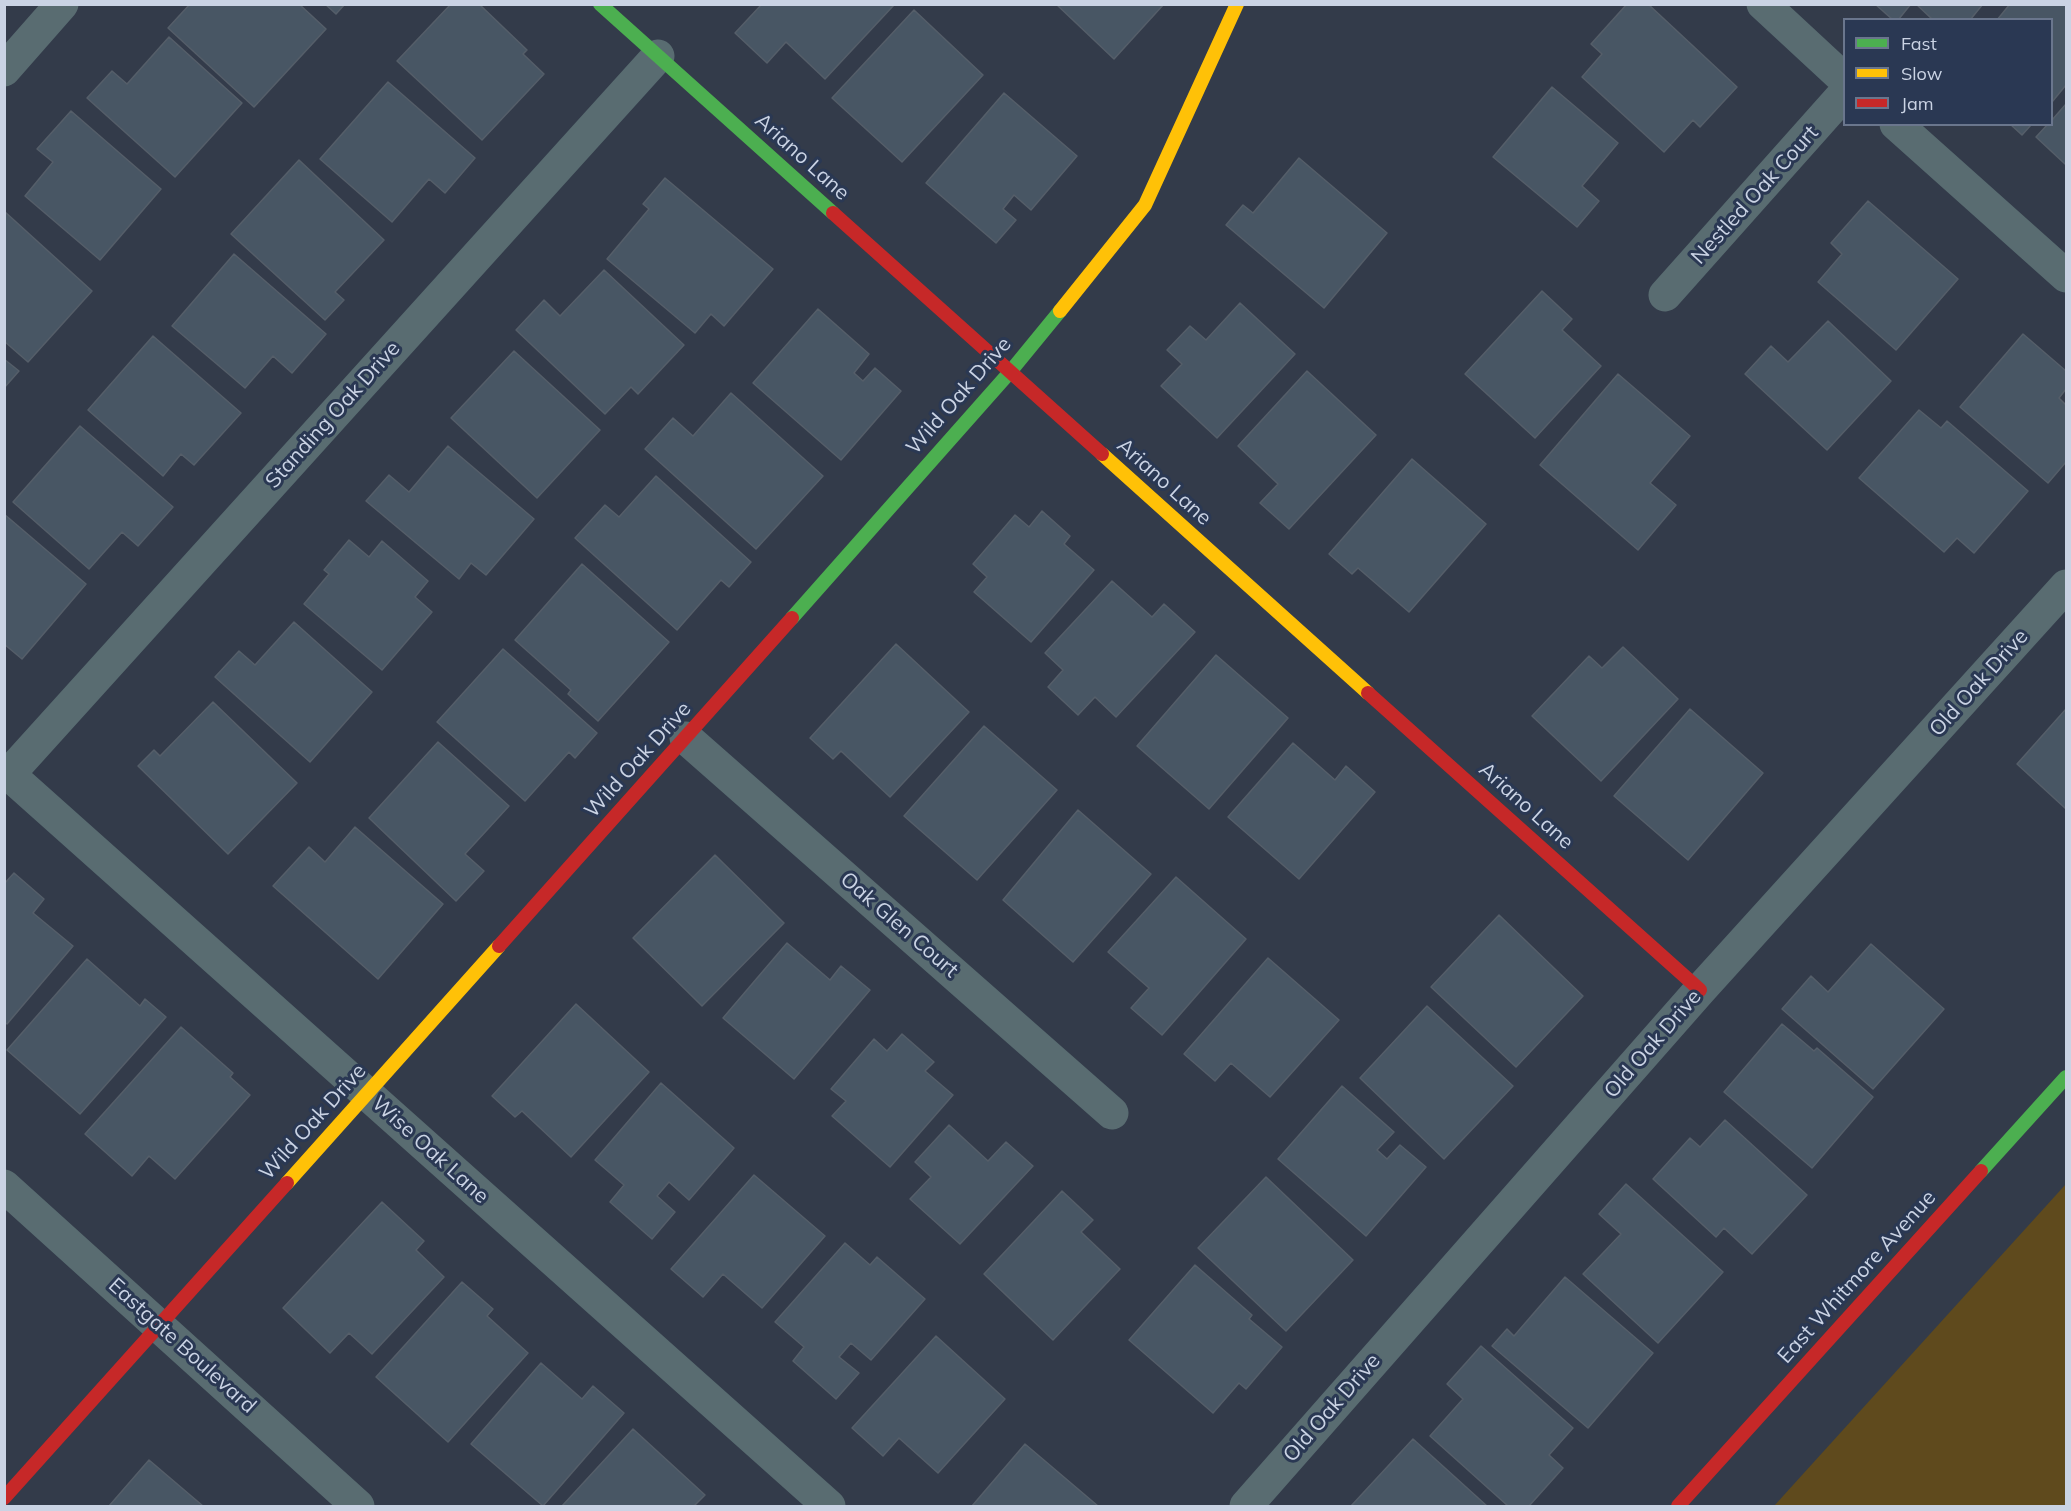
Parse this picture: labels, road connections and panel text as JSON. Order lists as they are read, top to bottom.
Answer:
{
  "streets": {
    "street": [
      "Ariano Lane",
      "Nestled Oak Court",
      "Wild Oak Drive",
      "Standing Oak Drive",
      "Old Oak Drive",
      "Oak Glen Court",
      "Wise Oak Lane",
      "East Whitmore Avenue",
      "Eastgate Boulevard"
    ]
  },
  "crossings": [
    ["Ariano Lane", "Wild Oak Drive"],
    ["Ariano Lane", "Standing Oak Drive"],
    ["Ariano Lane", "Old Oak Drive"],
    ["Wild Oak Drive", "Oak Glen Court"],
    ["Wild Oak Drive", "Wise Oak Lane"],
    ["Wild Oak Drive", "Eastgate Boulevard"],
    ["Standing Oak Drive", "Wise Oak Lane"]
  ],
  "legend": ["Fast", "Slow", "Jam"]
}
